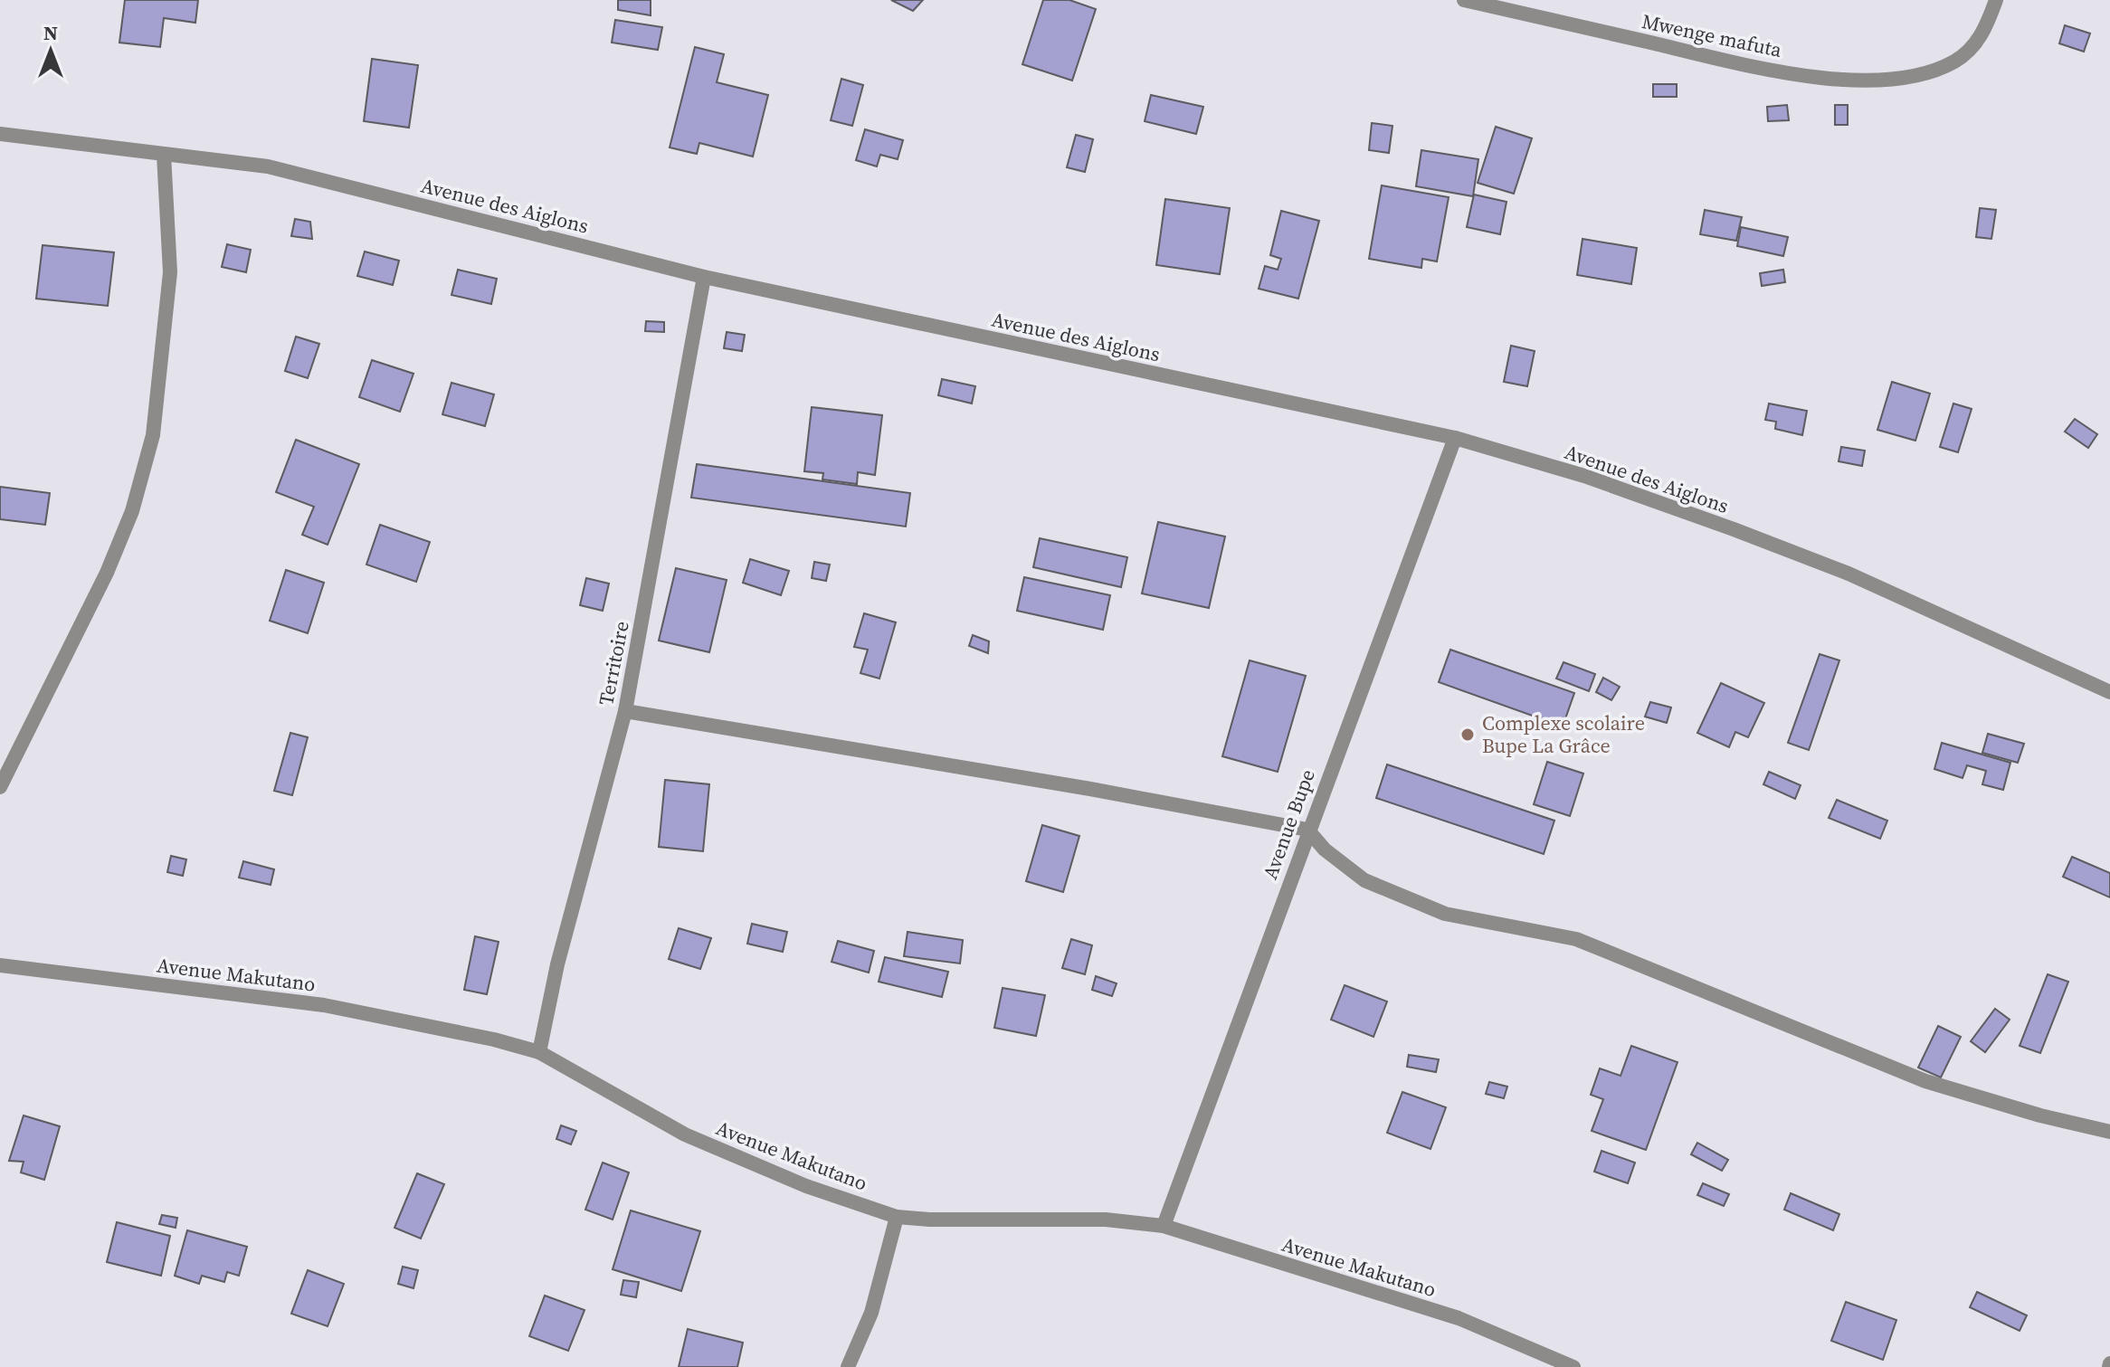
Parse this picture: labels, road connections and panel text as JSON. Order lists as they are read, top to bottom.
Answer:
{
  "streets": {
    "street": [
      "Mwenge mafuta",
      "Avenue des Aiglons",
      "Territoire",
      "Avenue Bupe",
      "Avenue Makutano"
    ]
  },
  "crossings": [
    ["Avenue des Aiglons", "Territoire"],
    ["Avenue des Aiglons", "Avenue Bupe"],
    ["Territoire", "Avenue Makutano"],
    ["Avenue Bupe", "Avenue Makutano"]
  ],
  "places": ["Complexe scolaire Bupe La Grâce"],
  "north": "top"
}
